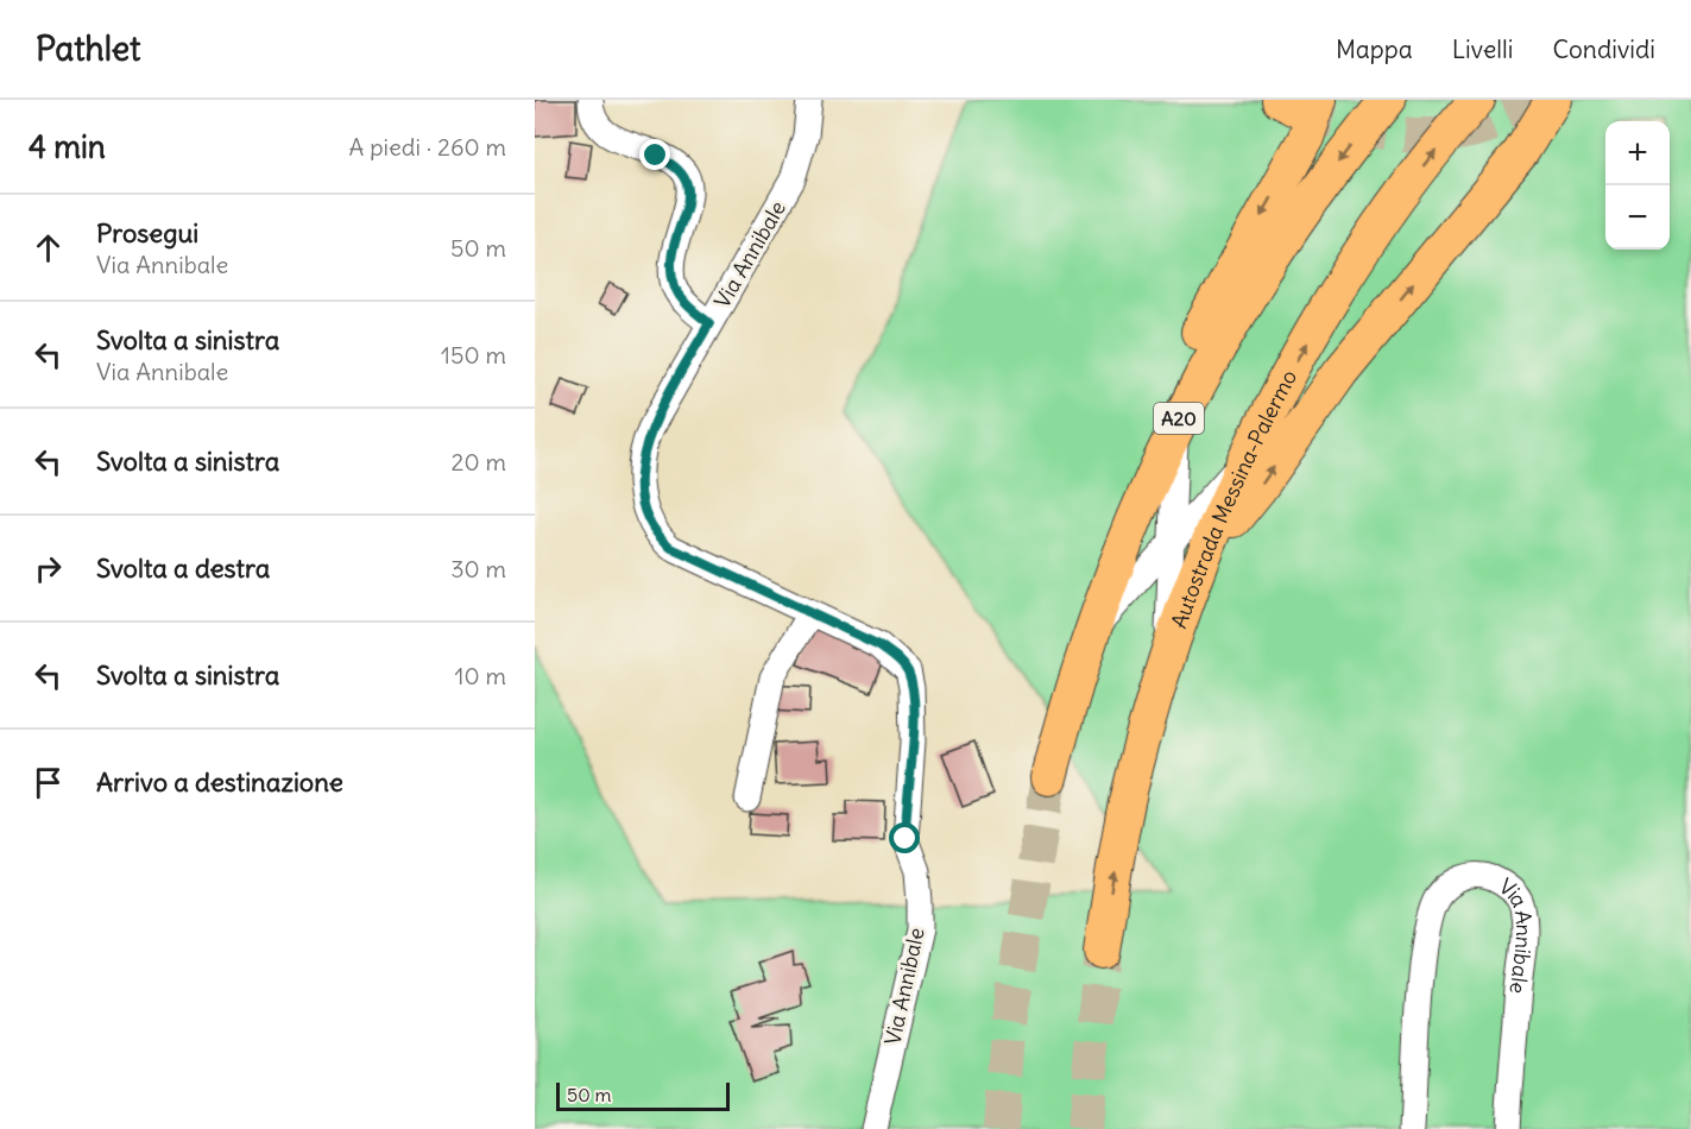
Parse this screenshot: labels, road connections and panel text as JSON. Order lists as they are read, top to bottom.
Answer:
{
  "streets": {
    "highway": ["A20", "Autostrada Messina-Palermo"],
    "street": ["Via Annibale"]
  },
  "scale_bar": "50 m",
  "page": {
    "header": "Pathlet",
    "nav": ["Mappa", "Livelli", "Condividi"],
    "heading": ["4 min", "A piedi · 260 m"],
    "map_buttons": ["+", "−"],
    "list": [
      ["Prosegui", "Via Annibale", "50 m"],
      ["Svolta a sinistra", "Via Annibale", "150 m"],
      ["Svolta a sinistra", "20 m"],
      ["Svolta a destra", "30 m"],
      ["Svolta a sinistra", "10 m"],
      "Arrivo a destinazione"
    ],
    "scale": "50 m"
  }
}
